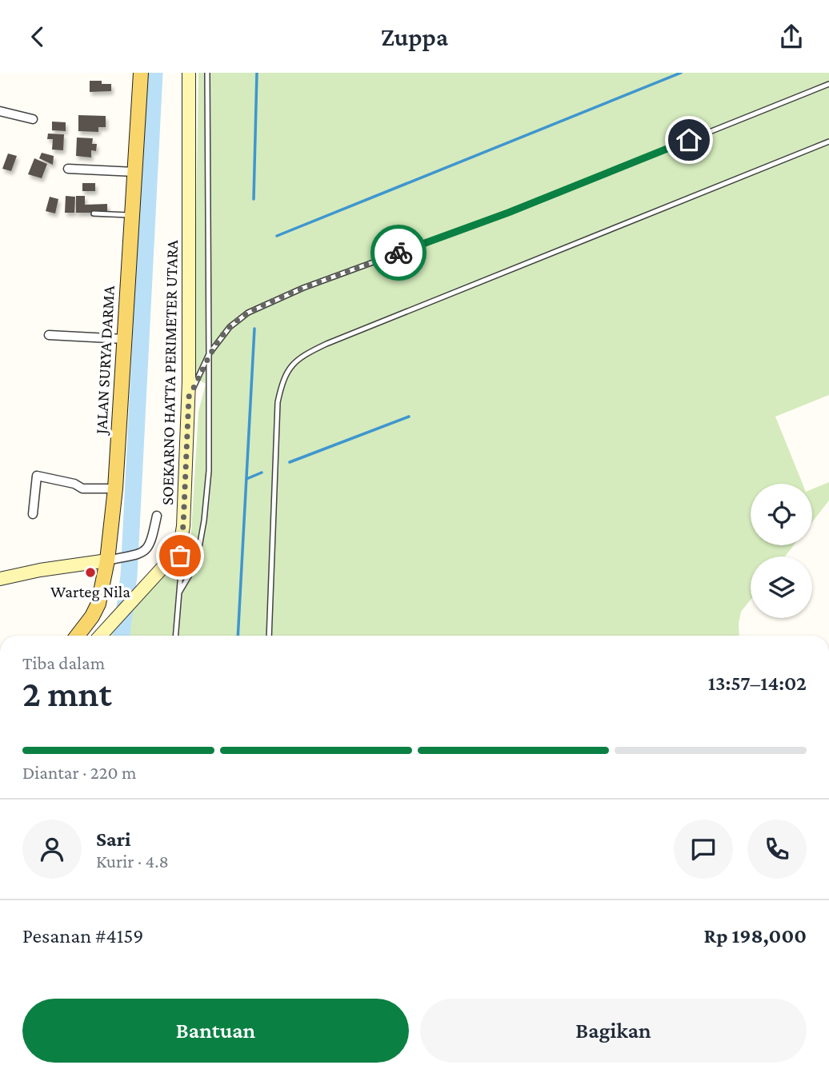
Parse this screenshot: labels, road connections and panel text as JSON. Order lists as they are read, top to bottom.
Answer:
{
  "streets": {
    "main road": ["JALAN SURYA DARMA", "SOEKARNO HATTA PERIMETER UTARA"]
  },
  "places": ["Warteg Nila"],
  "page": {
    "header": "Zuppa",
    "heading": ["2 mnt", "Tiba dalam", "13:57–14:02"],
    "panel": [
      "Sari",
      "Kurir · 4.8",
      "Pesanan #4159",
      "Rp 198,000"
    ],
    "bar": "Diantar · 220 m",
    "buttons": ["Bantuan", "Bagikan"]
  }
}
